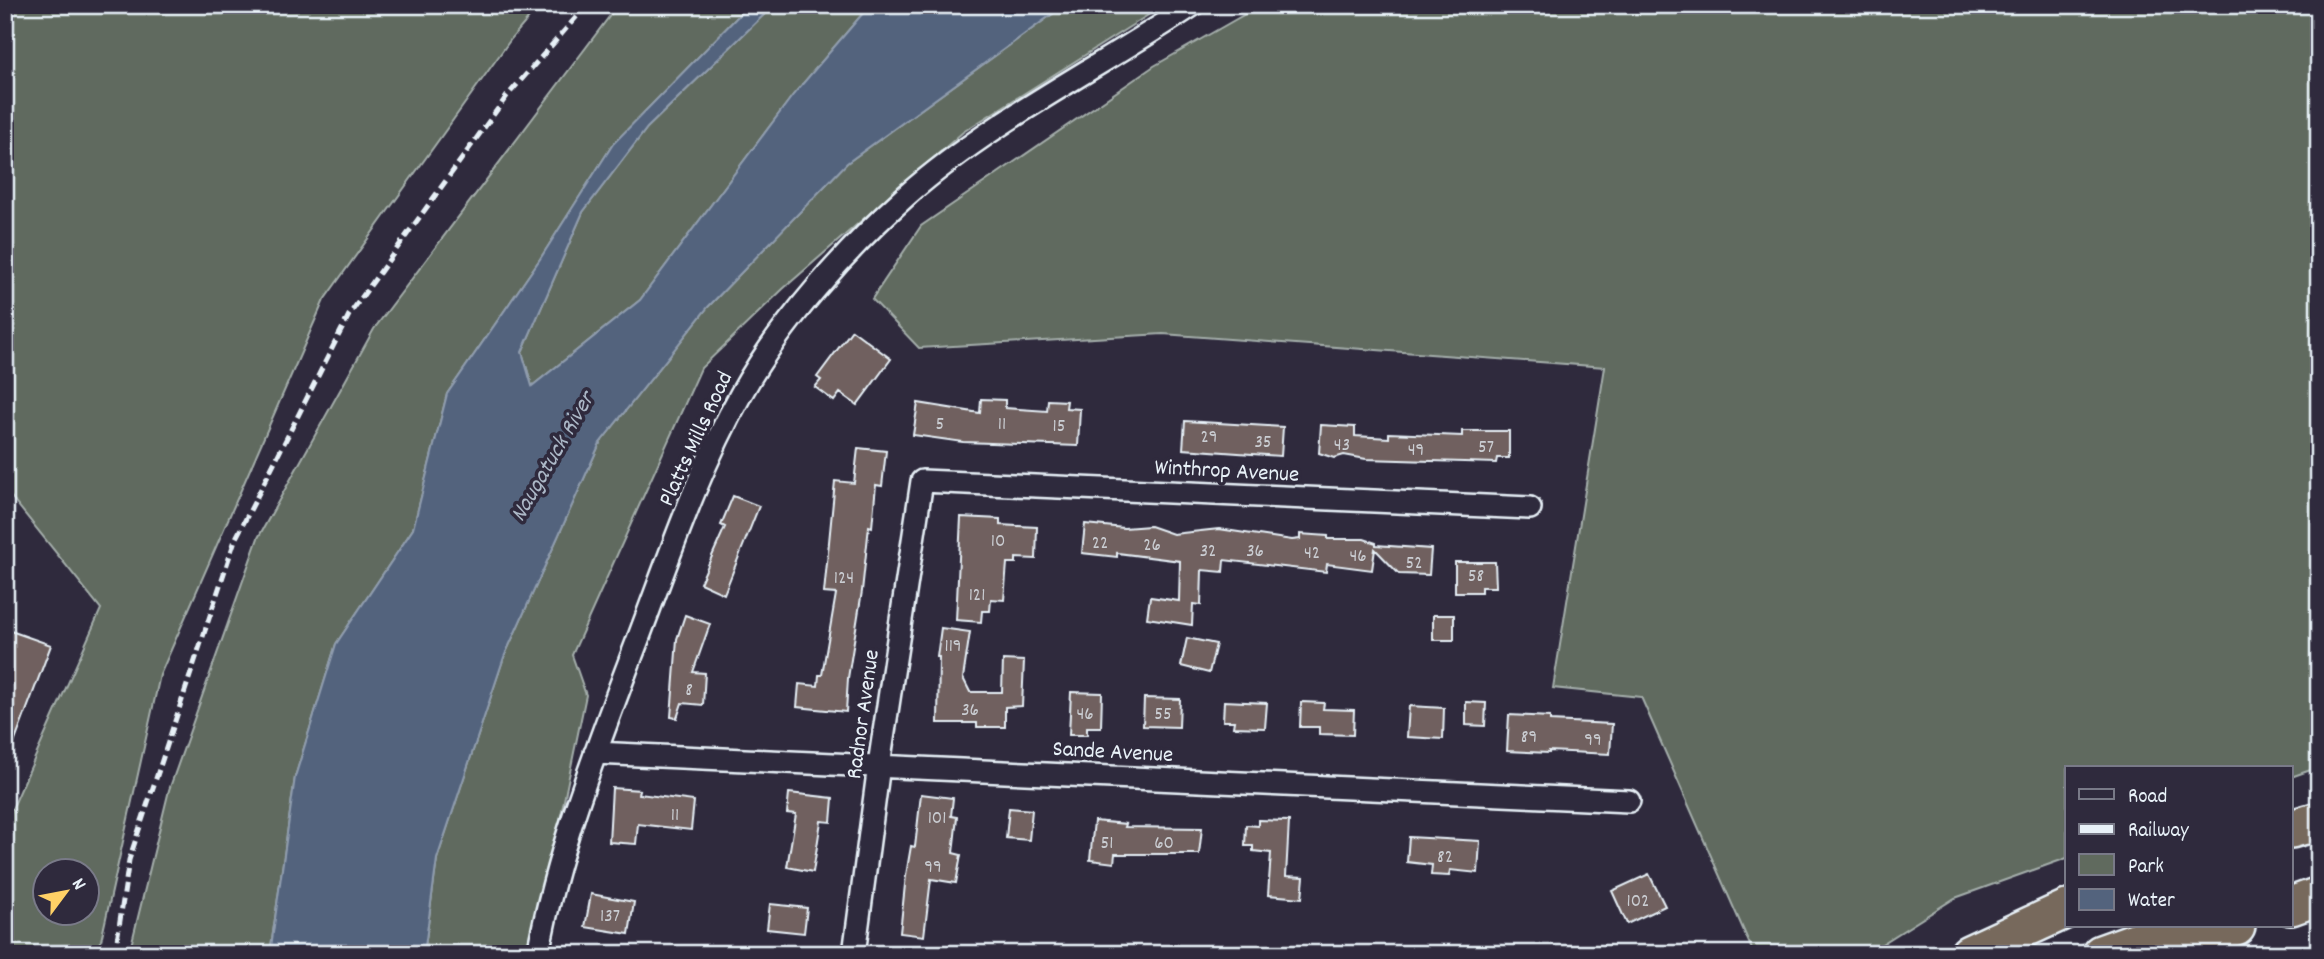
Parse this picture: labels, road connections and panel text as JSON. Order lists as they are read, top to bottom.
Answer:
{
  "streets": {
    "street": [
      "Platts Mills Road",
      "Winthrop Avenue",
      "Radnor Avenue",
      "Sande Avenue"
    ]
  },
  "crossings": [
    ["Platts Mills Road", "Sande Avenue"],
    ["Winthrop Avenue", "Radnor Avenue"],
    ["Radnor Avenue", "Sande Avenue"]
  ],
  "water": ["Naugatuck River"],
  "house_numbers": [
    "5",
    "11",
    "15",
    "29",
    "35",
    "43",
    "57",
    "49",
    "10",
    "22",
    "26",
    "32",
    "36",
    "42",
    "46",
    "52",
    "58",
    "124",
    "121",
    "119",
    "8",
    "36",
    "46",
    "55",
    "89",
    "99",
    "11",
    "101",
    "51",
    "60",
    "82",
    "99",
    "102",
    "137"
  ],
  "legend": [
    "Road",
    "Railway",
    "Park",
    "Water"
  ],
  "north": "top right"
}
